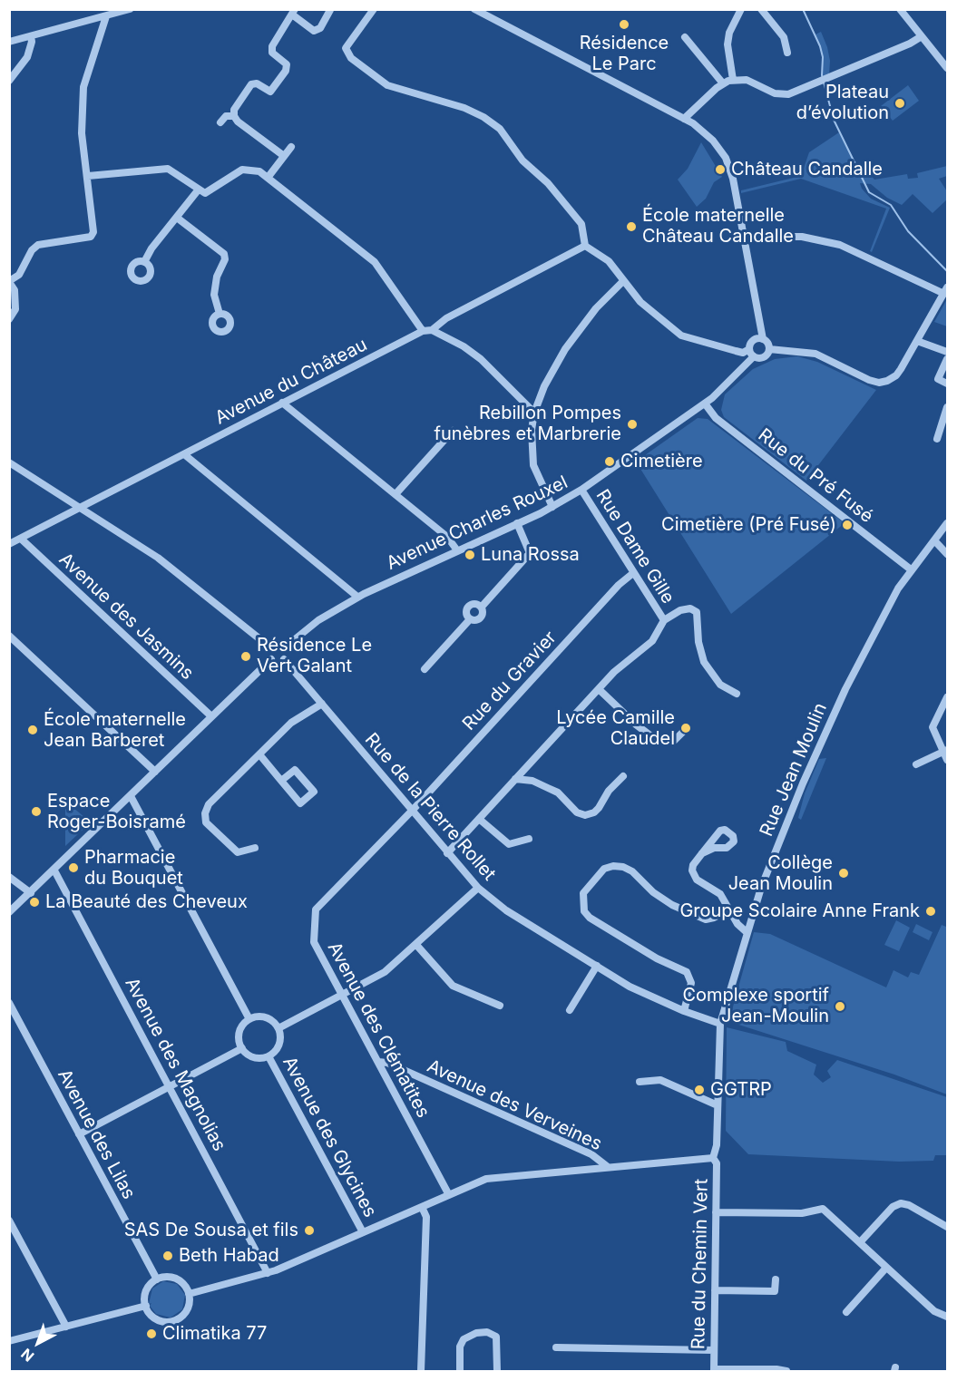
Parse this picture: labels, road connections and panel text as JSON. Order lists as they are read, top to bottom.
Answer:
{
  "streets": {
    "street": [
      "Avenue du Château",
      "Rue du Pré Fusé",
      "Avenue Charles Rouxel",
      "Rue Dame Gille",
      "Avenue des Jasmins",
      "Rue du Gravier",
      "Rue Jean Moulin",
      "Rue de la Pierre Rollet",
      "Avenue des Clématites",
      "Avenue des Magnolias",
      "Avenue des Verveines",
      "Avenue des Lilas",
      "Avenue des Glycines",
      "Rue du Chemin Vert"
    ]
  },
  "crossings": [
    ["Avenue du Château", "Avenue des Jasmins"],
    ["Rue du Pré Fusé", "Avenue Charles Rouxel"],
    ["Rue du Pré Fusé", "Rue Jean Moulin"],
    ["Avenue Charles Rouxel", "Rue Dame Gille"],
    ["Avenue Charles Rouxel", "Rue de la Pierre Rollet"],
    ["Rue Dame Gille", "Rue du Gravier"],
    ["Rue du Gravier", "Rue de la Pierre Rollet"],
    ["Rue du Gravier", "Avenue des Clématites"],
    ["Rue Jean Moulin", "Rue de la Pierre Rollet"],
    ["Rue Jean Moulin", "Rue du Chemin Vert"],
    ["Rue de la Pierre Rollet", "Avenue des Clématites"],
    ["Avenue des Clématites", "Avenue des Verveines"]
  ],
  "places": [
    "Résidence Le Parc",
    "Plateau d’évolution",
    "Château Candalle",
    "École maternelle Château Candalle",
    "Rebillon Pompes funèbres et Marbrerie",
    "Cimetière",
    "Cimetière (Pré Fusé)",
    "Luna Rossa",
    "Résidence Le Vert Galant",
    "Lycée Camille Claudel",
    "École maternelle Jean Barberet",
    "Espace Roger-Boisramé",
    "Pharmacie du Bouquet",
    "Collège Jean Moulin",
    "La Beauté des Cheveux",
    "Groupe Scolaire Anne Frank",
    "Complexe sportif Jean-Moulin",
    "GGTRP",
    "SAS De Sousa et fils",
    "Beth Habad",
    "Climatika 77"
  ],
  "north": "bottom left"
}
